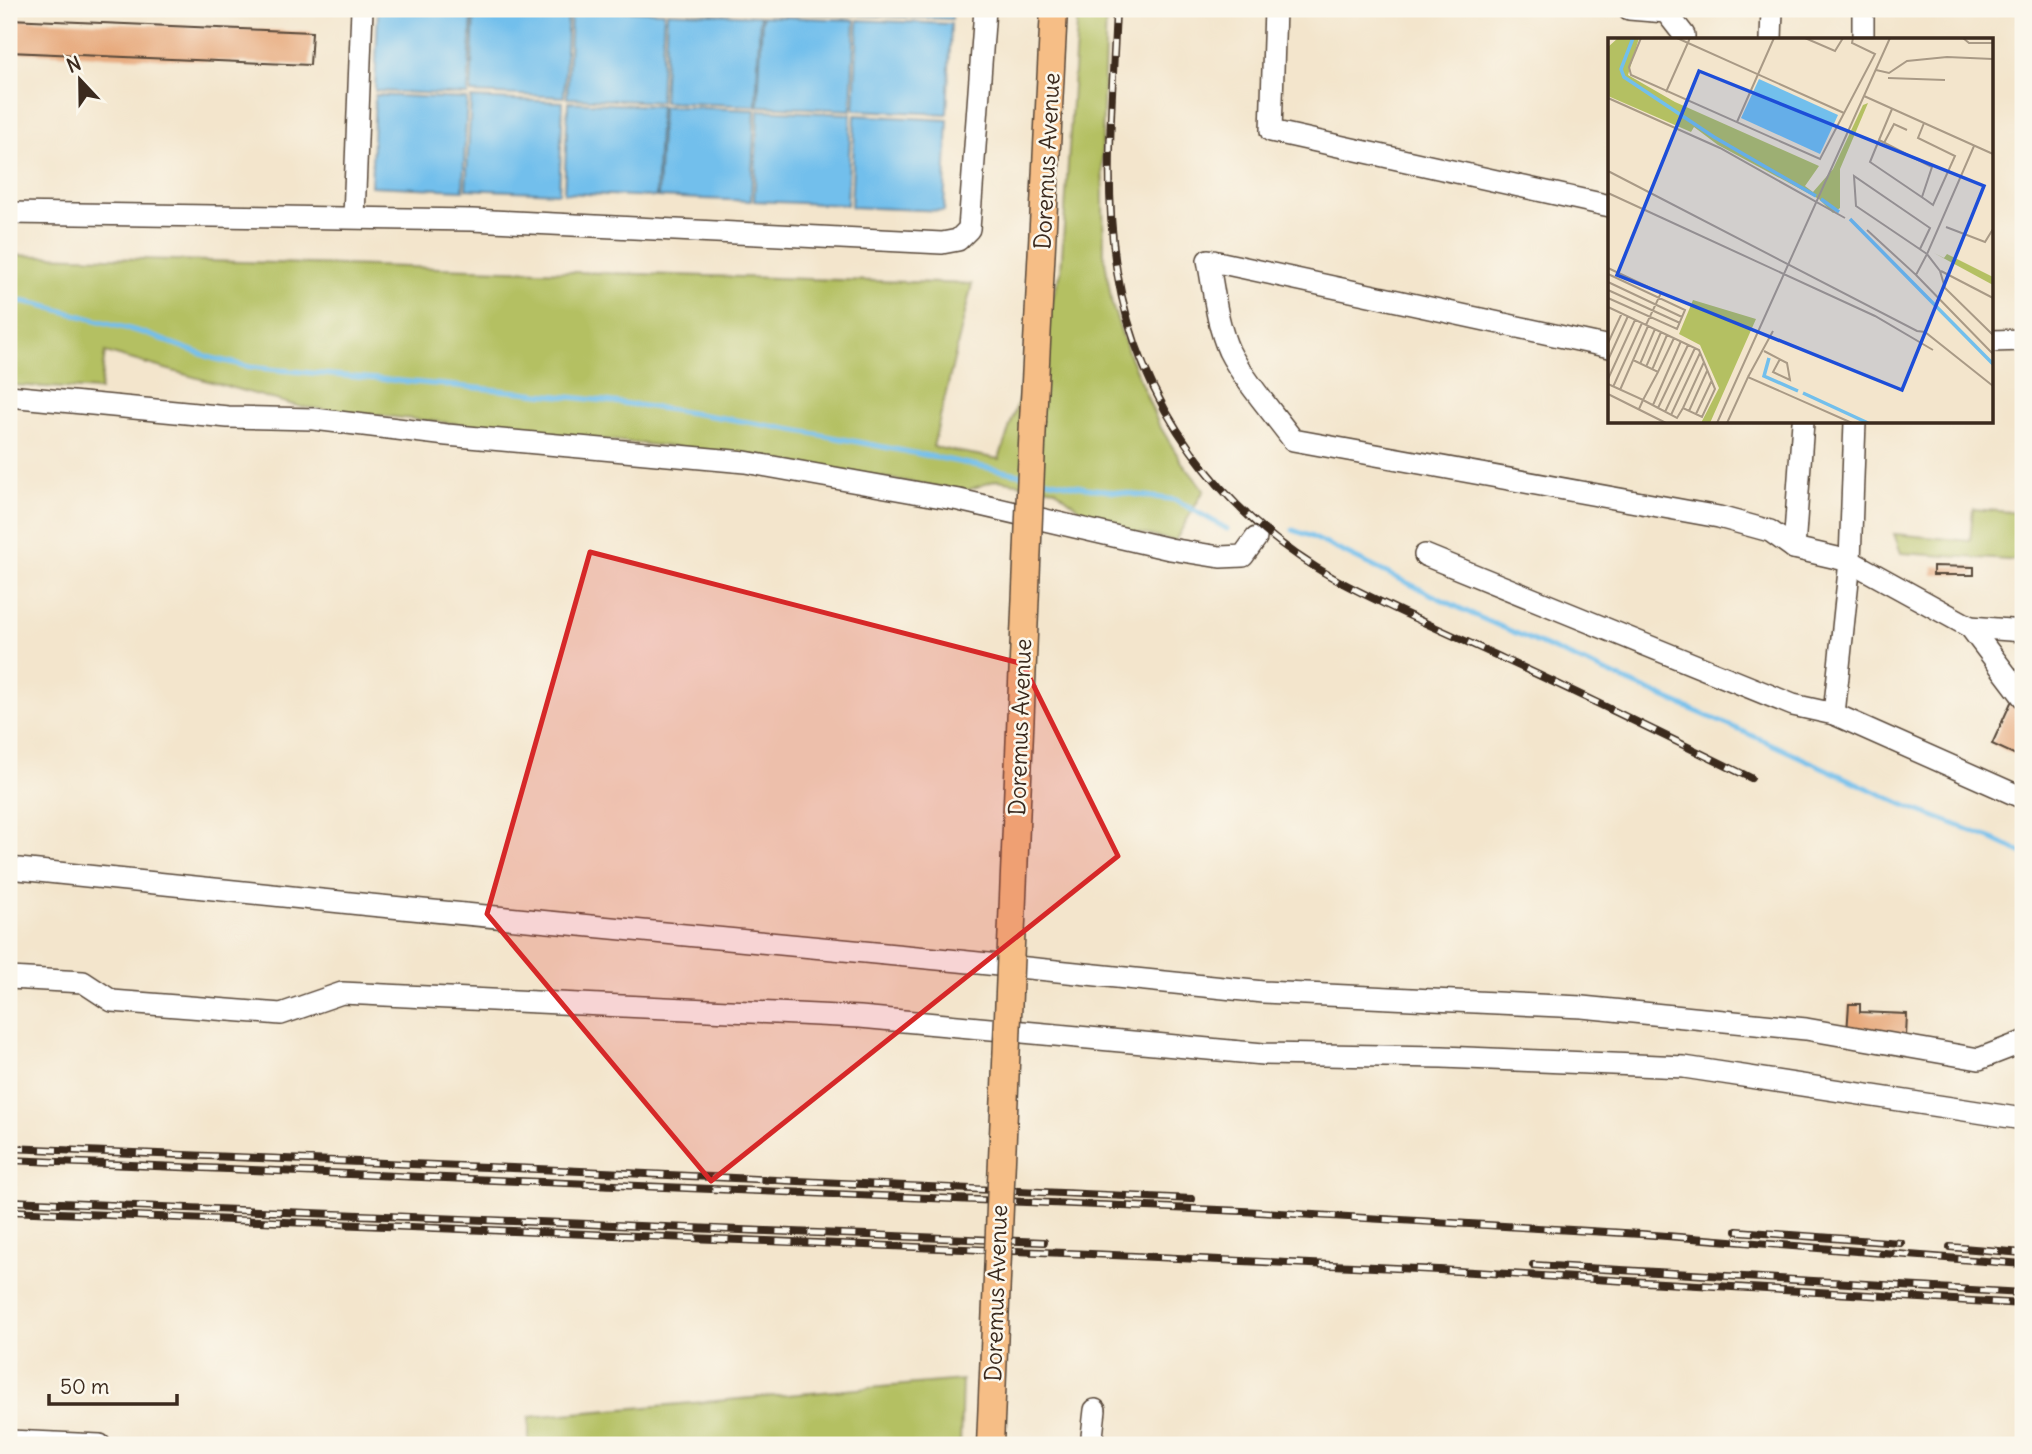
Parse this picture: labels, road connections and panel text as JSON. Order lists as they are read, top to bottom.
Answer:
{
  "streets": {
    "main road": ["Doremus Avenue"]
  },
  "scale_bar": "50 m",
  "north": "top"
}
